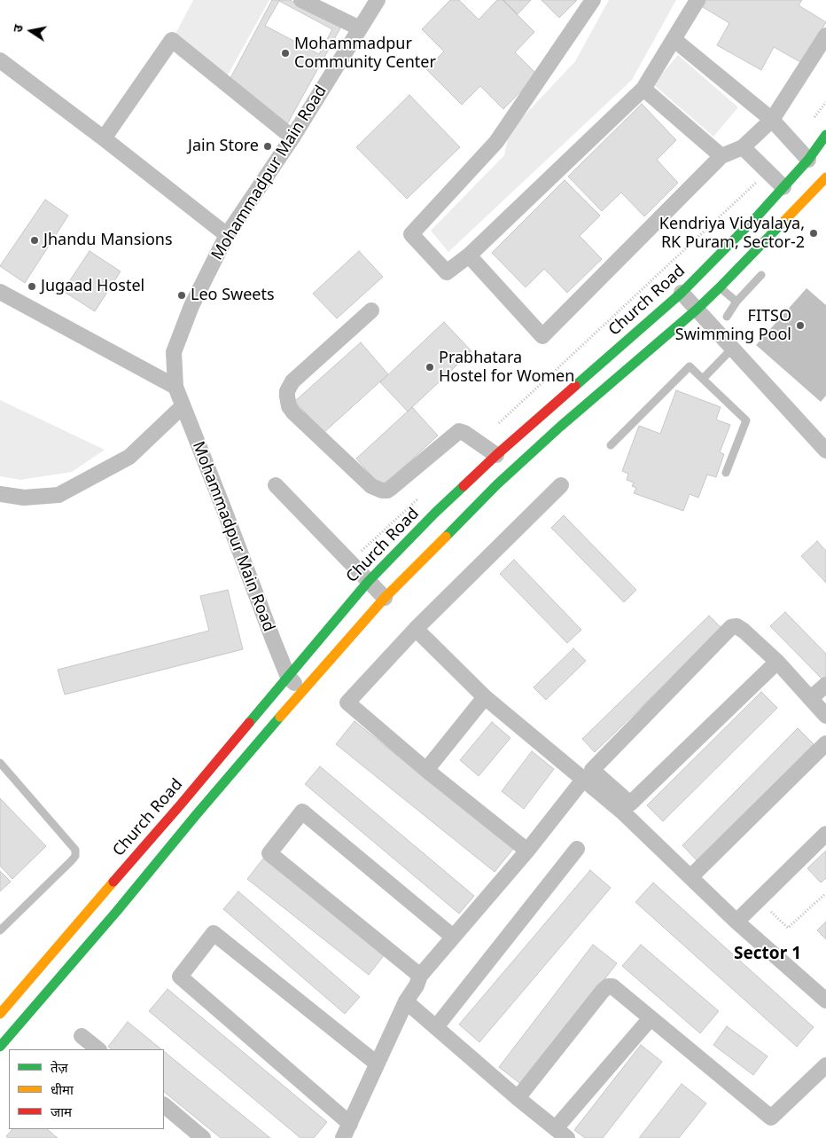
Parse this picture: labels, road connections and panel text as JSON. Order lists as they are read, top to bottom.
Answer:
{
  "streets": {
    "street": ["Mohammadpur Main Road", "Church Road"]
  },
  "crossings": [
    ["Mohammadpur Main Road", "Church Road"]
  ],
  "districts": ["Sector 1"],
  "places": [
    "Mohammadpur Community Center",
    "Jain Store",
    "Kendriya Vidyalaya, RK Puram, Sector-2",
    "Jhandu Mansions",
    "Jugaad Hostel",
    "Leo Sweets",
    "FITSO Swimming Pool",
    "Prabhatara Hostel for Women"
  ],
  "legend": ["तेज़", "धीमा", "जाम"],
  "north": "left"
}
